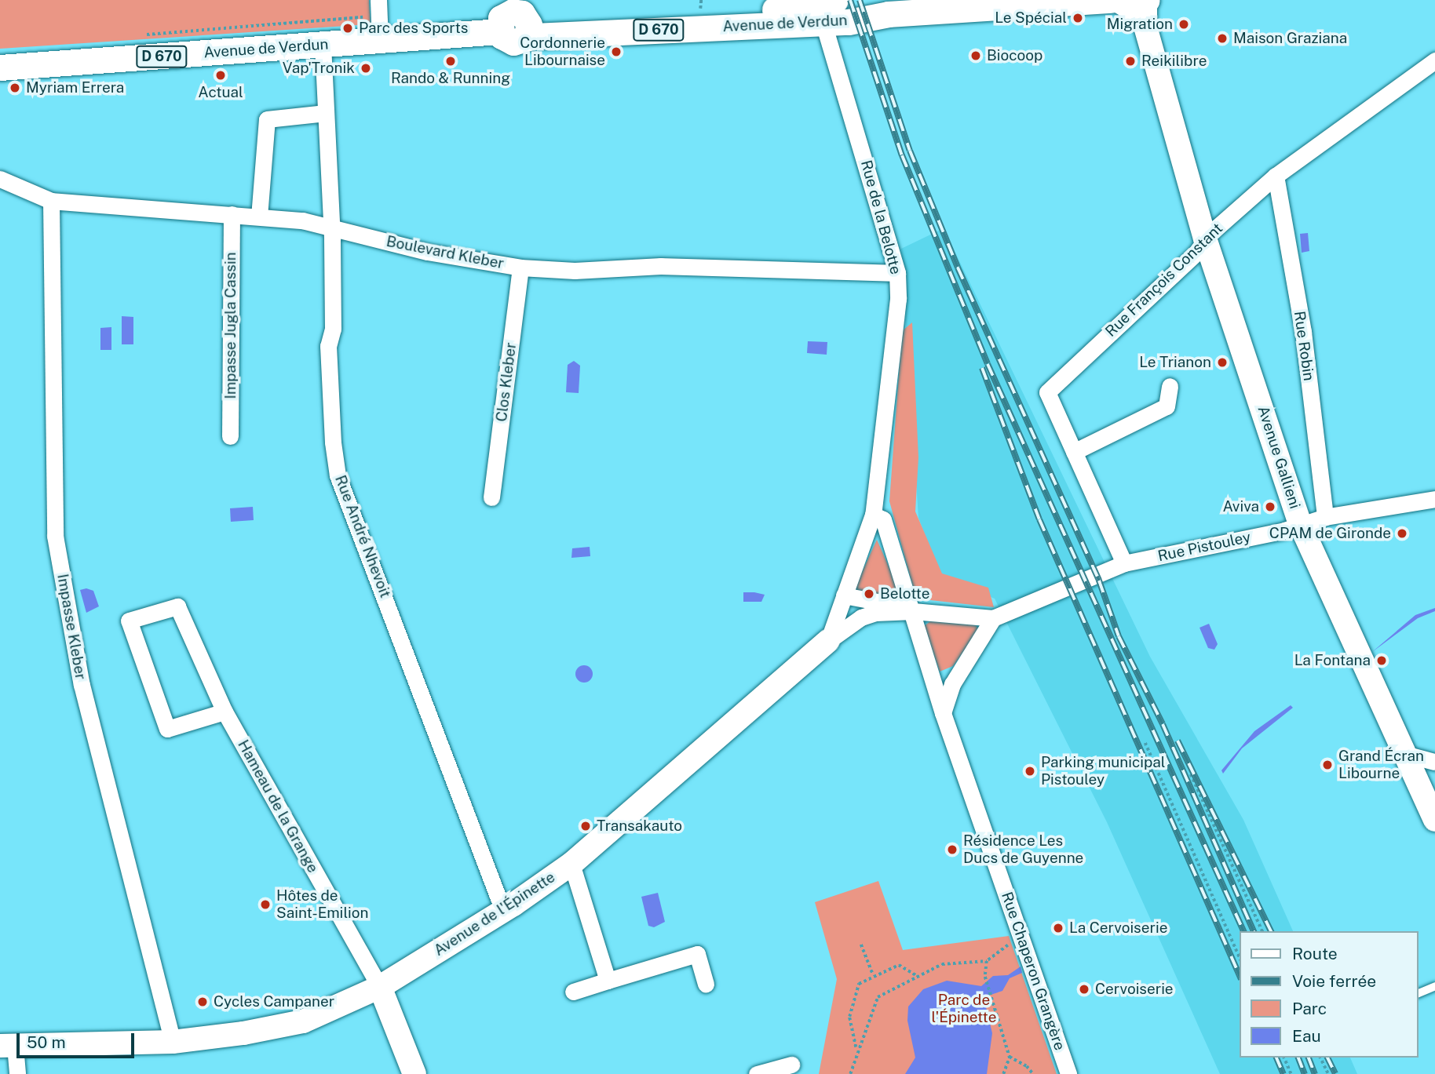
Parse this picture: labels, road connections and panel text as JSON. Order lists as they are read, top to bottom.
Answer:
{
  "streets": {
    "main road": ["Avenue de Verdun", "D 670"],
    "street": [
      "Rue de la Belotte",
      "Boulevard Kleber",
      "Rue François Constant",
      "Impasse Jugla Cassin",
      "Rue Robin",
      "Clos Kleber",
      "Avenue Gallieni",
      "Rue André Nhevoit",
      "Rue Pistouley",
      "Impasse Kleber",
      "Hameau de la Grange",
      "Avenue de l'Épinette",
      "Rue Chaperon Grangère"
    ]
  },
  "crossings": [
    ["Avenue de Verdun", "Rue de la Belotte"],
    ["Avenue de Verdun", "Avenue Gallieni"],
    ["Avenue de Verdun", "Rue André Nhevoit"],
    ["Rue de la Belotte", "Boulevard Kleber"],
    ["Rue de la Belotte", "Avenue de l'Épinette"],
    ["Boulevard Kleber", "Impasse Jugla Cassin"],
    ["Boulevard Kleber", "Clos Kleber"],
    ["Boulevard Kleber", "Rue André Nhevoit"],
    ["Boulevard Kleber", "Impasse Kleber"],
    ["Rue François Constant", "Rue Robin"],
    ["Rue François Constant", "Avenue Gallieni"],
    ["Rue François Constant", "Rue Pistouley"],
    ["Rue Robin", "Rue Pistouley"],
    ["Avenue Gallieni", "Rue Pistouley"],
    ["Rue André Nhevoit", "Avenue de l'Épinette"],
    ["Rue Pistouley", "Avenue de l'Épinette"],
    ["Impasse Kleber", "Avenue de l'Épinette"],
    ["Hameau de la Grange", "Avenue de l'Épinette"],
    ["Avenue de l'Épinette", "Rue Chaperon Grangère"]
  ],
  "parks": ["Parc de l'Épinette"],
  "places": [
    "Le Spécial",
    "Migration",
    "Parc des Sports",
    "Maison Graziana",
    "Cordonnerie Libournaise",
    "Biocoop",
    "Rando & Running",
    "Reikilibre",
    "Vap'Tronik",
    "Actual",
    "Myriam Errera",
    "Le Trianon",
    "Aviva",
    "CPAM de Gironde",
    "Belotte",
    "La Fontana",
    "Grand Écran Libourne",
    "Parking municipal Pistouley",
    "Transakauto",
    "Résidence Les Ducs de Guyenne",
    "Hôtes de Saint-Emilion",
    "La Cervoiserie",
    "Cervoiserie",
    "Cycles Campaner"
  ],
  "legend": [
    "Route",
    "Voie ferrée",
    "Parc",
    "Eau"
  ],
  "scale_bar": "50 m"
}
